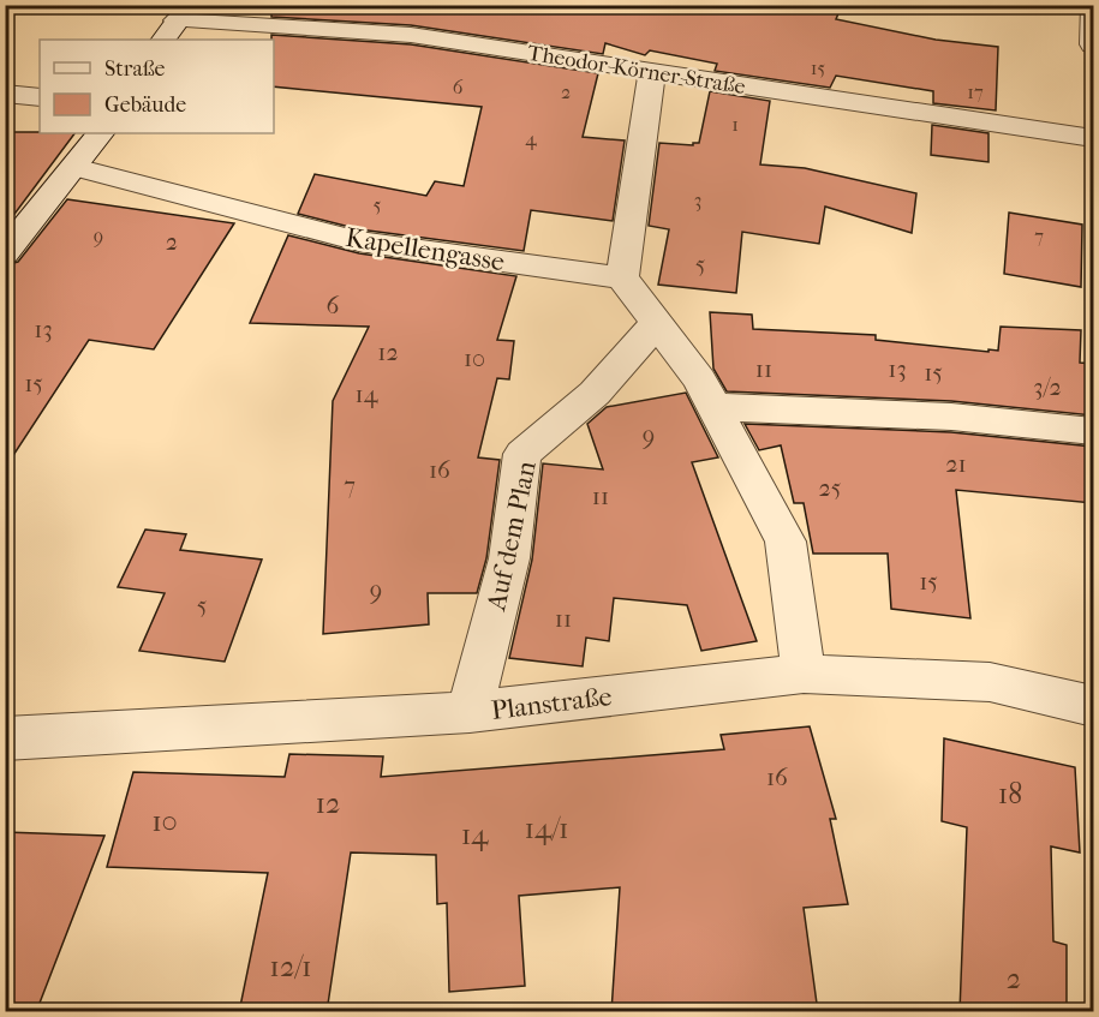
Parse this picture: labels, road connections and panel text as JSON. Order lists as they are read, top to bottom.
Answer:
{
  "streets": {
    "street": [
      "Theodor-Körner-Straße",
      "Kapellengasse",
      "Auf dem Plan",
      "Planstraße"
    ]
  },
  "crossings": [
    ["Auf dem Plan", "Planstraße"]
  ],
  "house_numbers": [
    "15",
    "6",
    "2",
    "17",
    "1",
    "4",
    "3",
    "5",
    "9",
    "7",
    "2",
    "5",
    "6",
    "13",
    "12",
    "10",
    "11",
    "13",
    "15",
    "15",
    "3/2",
    "14",
    "9",
    "21",
    "16",
    "7",
    "25",
    "11",
    "15",
    "9",
    "5",
    "11",
    "16",
    "18",
    "12",
    "10",
    "14/1",
    "14",
    "12/1",
    "2"
  ],
  "legend": ["Straße", "Gebäude"]
}
